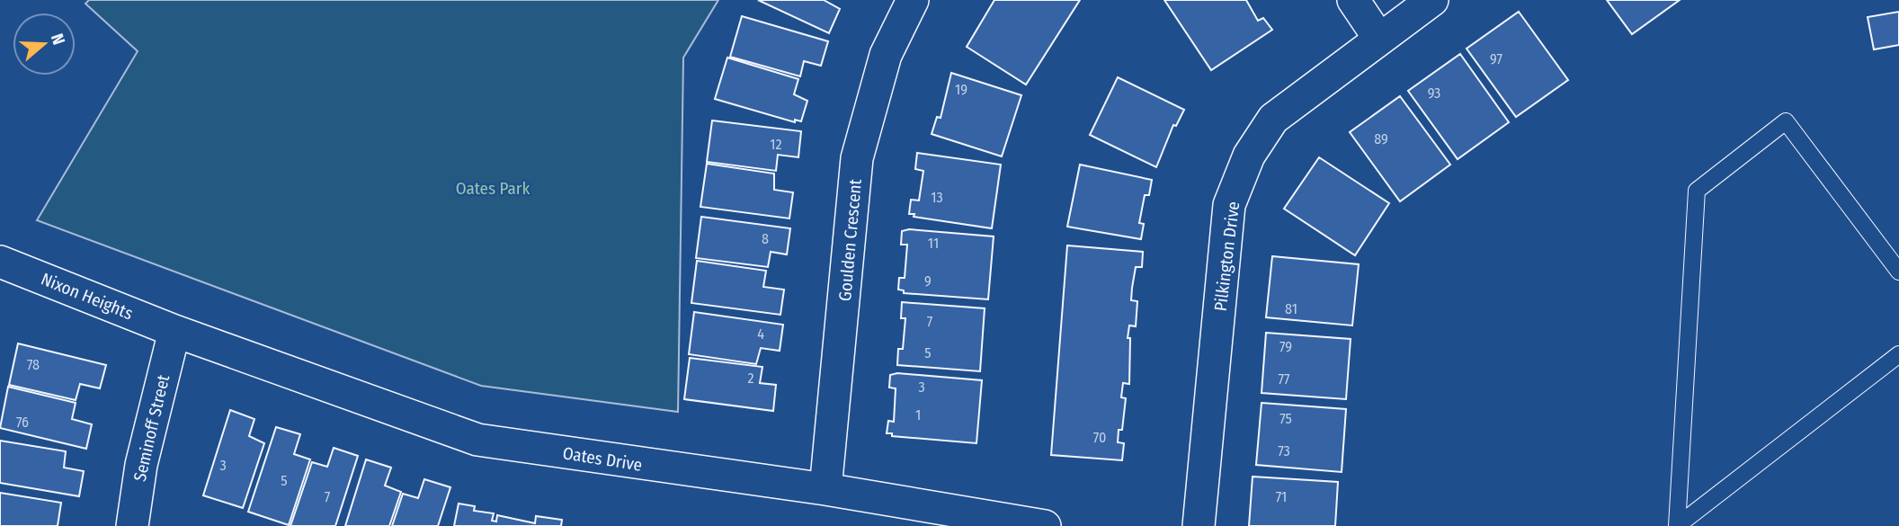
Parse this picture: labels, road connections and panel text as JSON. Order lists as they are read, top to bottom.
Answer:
{
  "streets": {
    "street": [
      "Goulden Crescent",
      "Pilkington Drive",
      "Nixon Heights",
      "Seminoff Street",
      "Oates Drive"
    ]
  },
  "crossings": [
    ["Goulden Crescent", "Oates Drive"],
    ["Nixon Heights", "Seminoff Street"],
    ["Nixon Heights", "Oates Drive"],
    ["Seminoff Street", "Oates Drive"]
  ],
  "parks": ["Oates Park"],
  "house_numbers": [
    "97",
    "19",
    "93",
    "89",
    "12",
    "13",
    "8",
    "11",
    "9",
    "81",
    "7",
    "4",
    "79",
    "5",
    "78",
    "2",
    "77",
    "3",
    "1",
    "75",
    "76",
    "70",
    "73",
    "3",
    "5",
    "7",
    "71"
  ],
  "north": "right"
}
